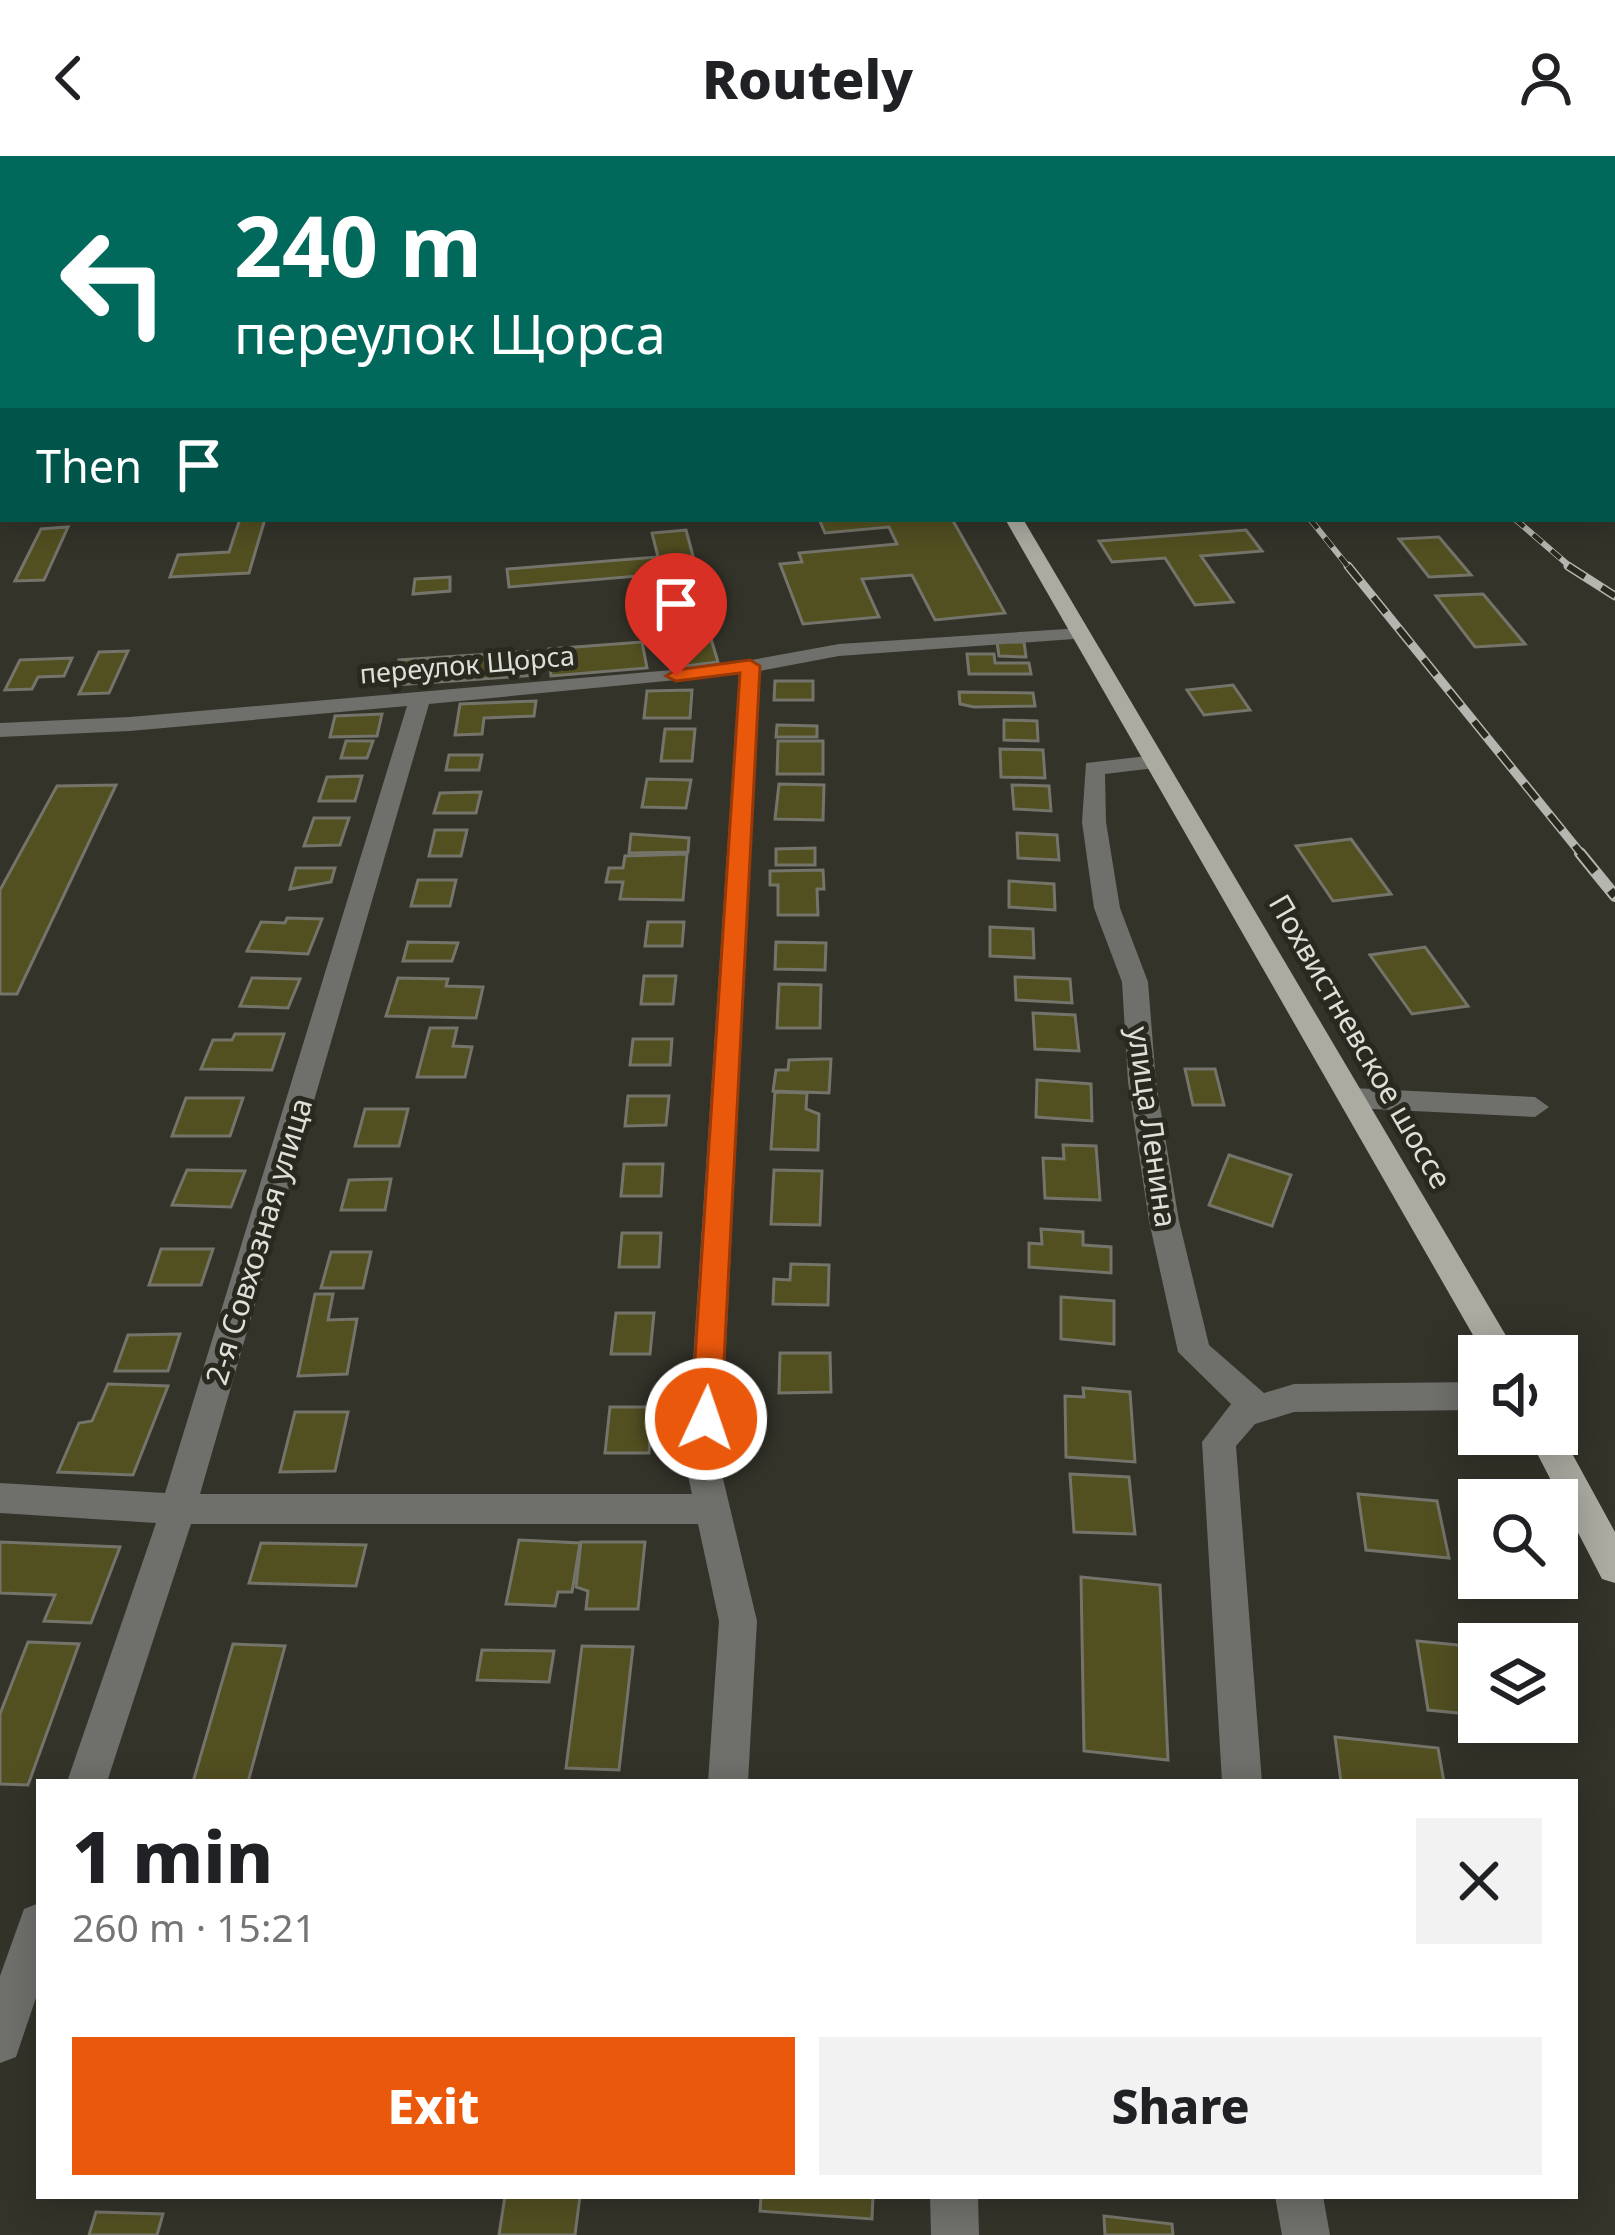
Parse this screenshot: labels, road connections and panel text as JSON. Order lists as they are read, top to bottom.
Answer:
{
  "streets": {
    "main road": ["Похвистневское шоссе"],
    "street": ["переулок Щорса", "улица Ленина", "2-я Совхозная улица"]
  },
  "crossings": [
    ["переулок Щорса", "2-я Совхозная улица"],
    ["Похвистневское шоссе", "улица Ленина"]
  ],
  "page": {
    "header": "Routely",
    "turn": ["240 m", "переулок Щорса"],
    "then": "Then",
    "heading": ["1 min", "260 m · 15:21"],
    "buttons": ["Exit", "Share"]
  }
}
